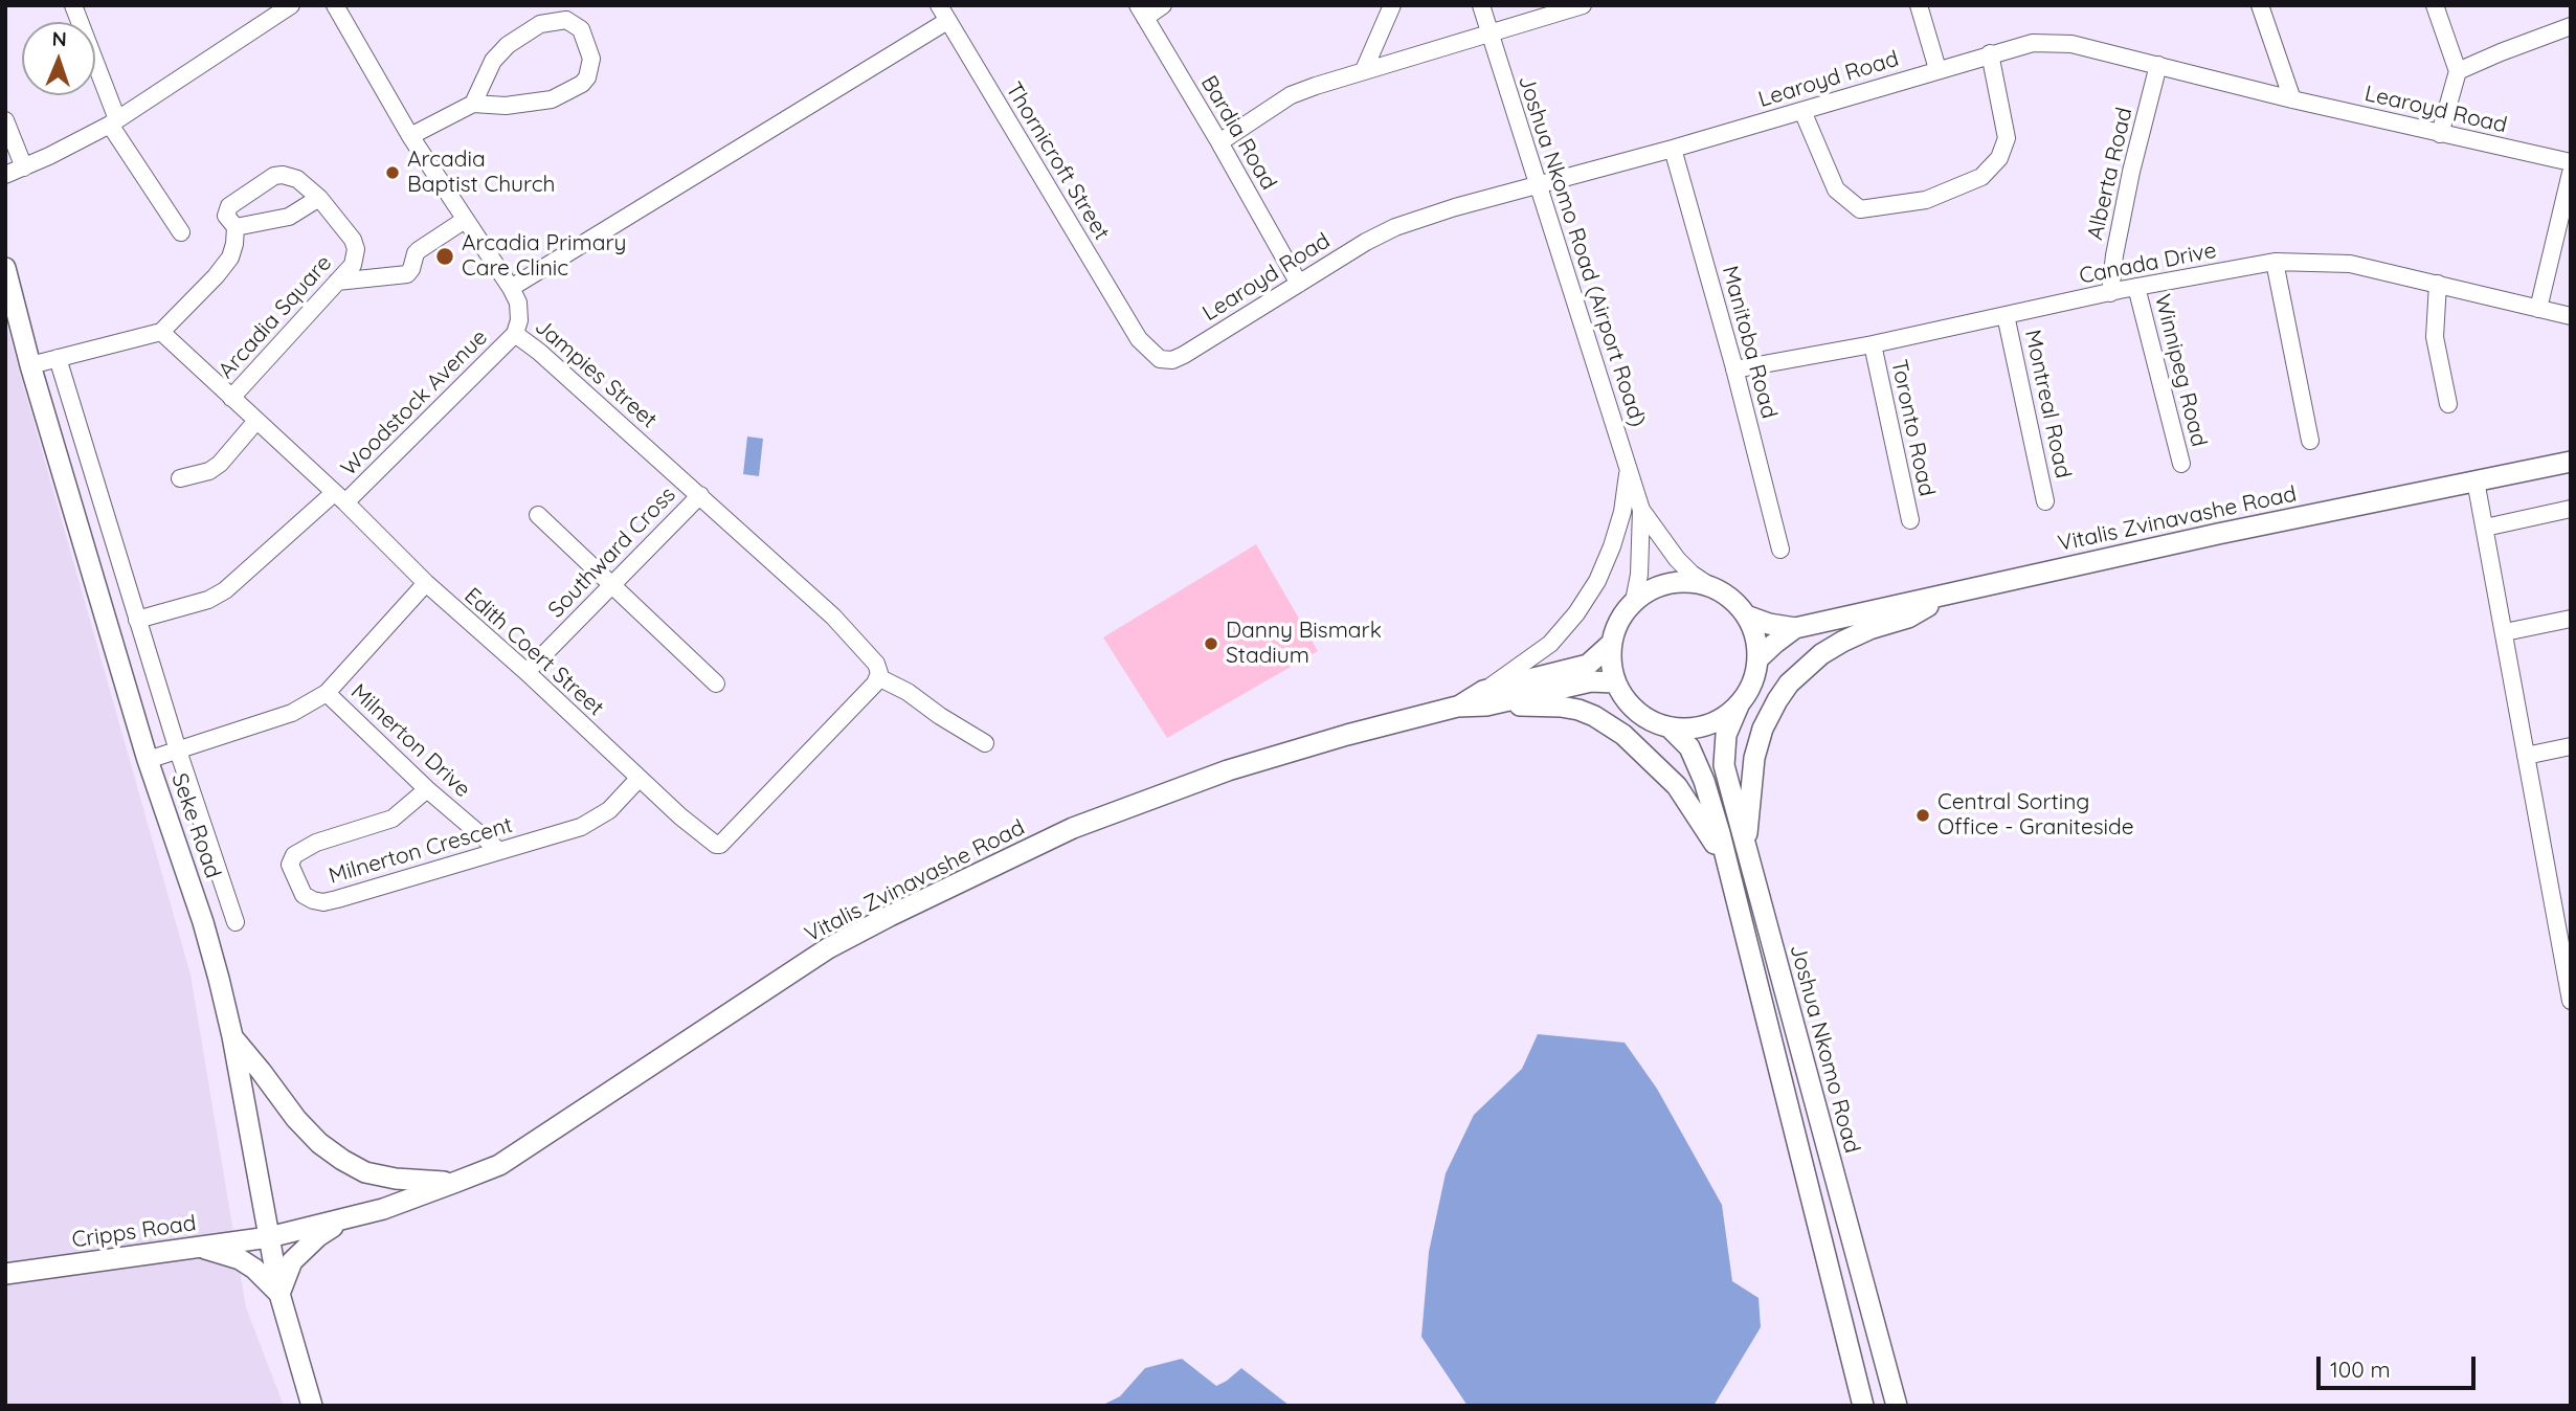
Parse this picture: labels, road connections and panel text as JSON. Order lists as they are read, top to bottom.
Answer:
{
  "streets": {
    "main road": [
      "Vitalis Zvinavashe Road",
      "Seke Road",
      "Joshua Nkomo Road",
      "Cripps Road"
    ],
    "street": [
      "Learoyd Road",
      "Bardia Road",
      "Thornicroft Street",
      "Alberta Road",
      "Joshua Nkomo Road (Airport Road)",
      "Canada Drive",
      "Arcadia Square",
      "Manitoba Road",
      "Winnipeg Road",
      "Jampies Street",
      "Woodstock Avenue",
      "Montreal Road",
      "Toronto Road",
      "Southward Cross",
      "Edith Coert Street",
      "Milnerton Drive",
      "Milnerton Crescent"
    ]
  },
  "crossings": [
    ["Learoyd Road", "Bardia Road"],
    ["Learoyd Road", "Thornicroft Street"],
    ["Learoyd Road", "Alberta Road"],
    ["Learoyd Road", "Joshua Nkomo Road (Airport Road)"],
    ["Learoyd Road", "Manitoba Road"],
    ["Alberta Road", "Canada Drive"],
    ["Canada Drive", "Manitoba Road"],
    ["Canada Drive", "Winnipeg Road"],
    ["Canada Drive", "Montreal Road"],
    ["Canada Drive", "Toronto Road"],
    ["Arcadia Square", "Edith Coert Street"],
    ["Jampies Street", "Woodstock Avenue"],
    ["Jampies Street", "Southward Cross"],
    ["Jampies Street", "Edith Coert Street"],
    ["Woodstock Avenue", "Edith Coert Street"],
    ["Vitalis Zvinavashe Road", "Seke Road"],
    ["Vitalis Zvinavashe Road", "Joshua Nkomo Road"],
    ["Vitalis Zvinavashe Road", "Cripps Road"],
    ["Southward Cross", "Edith Coert Street"],
    ["Edith Coert Street", "Milnerton Crescent"],
    ["Milnerton Drive", "Milnerton Crescent"],
    ["Seke Road", "Cripps Road"]
  ],
  "places": [
    "Arcadia Baptist Church",
    "Arcadia Primary Care Clinic",
    "Danny Bismark Stadium",
    "Central Sorting Office - Graniteside"
  ],
  "scale_bar": "100 m",
  "north": "top"
}
